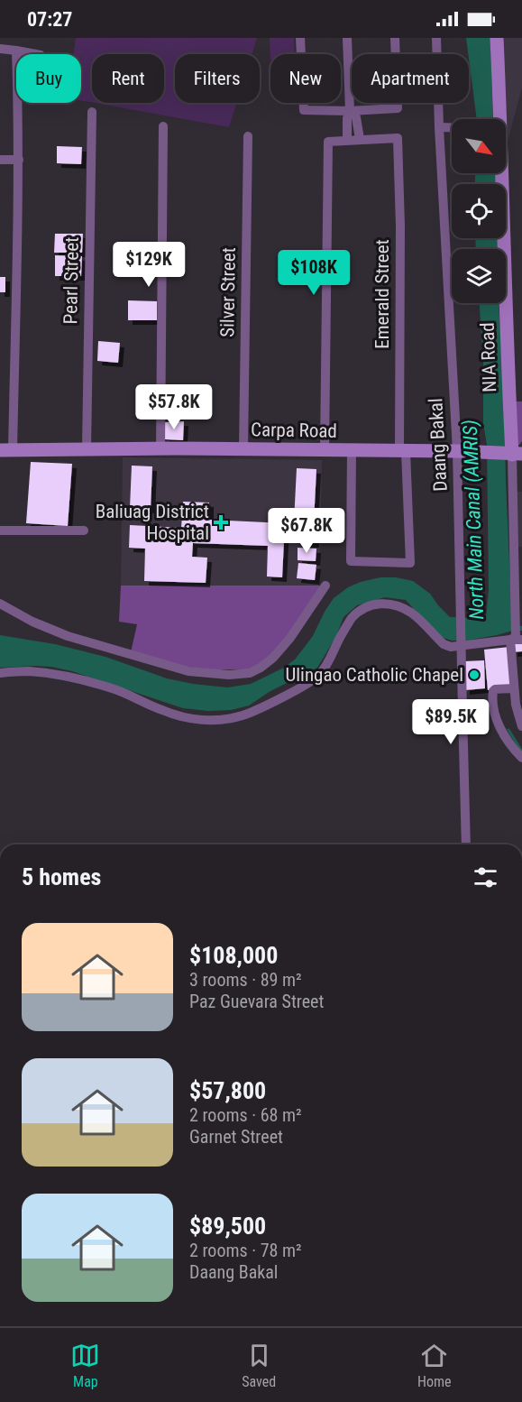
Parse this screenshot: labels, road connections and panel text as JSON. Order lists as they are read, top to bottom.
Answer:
{
  "streets": {
    "street": [
      "Pearl Street",
      "Silver Street",
      "Emerald Street",
      "NIA Road",
      "Carpa Road",
      "Daang Bakal"
    ]
  },
  "crossings": [
    ["Pearl Street", "Carpa Road"],
    ["Silver Street", "Carpa Road"],
    ["Emerald Street", "Carpa Road"],
    ["NIA Road", "Carpa Road"],
    ["Carpa Road", "Daang Bakal"]
  ],
  "water": ["North Main Canal (AMRIS)"],
  "places": {
    "health": ["Baliuag District Hospital"],
    "other": ["Ulingao Catholic Chapel"]
  },
  "north": "bottom right",
  "page": {
    "status": "07:27",
    "chip": [
      "Buy",
      "Rent",
      "Filters",
      "New",
      "Apartment"
    ],
    "price": [
      "$129K",
      "$108K",
      "$57.8K",
      "$67.8K",
      "$89.5K"
    ],
    "heading": "5 homes",
    "list": [
      {
        "name": "$108,000",
        "note": "3 rooms · 89 m² · Paz Guevara Street"
      },
      {
        "name": "$57,800",
        "note": "2 rooms · 68 m² · Garnet Street"
      },
      {
        "name": "$89,500",
        "note": "2 rooms · 78 m² · Daang Bakal"
      }
    ],
    "tabs": ["Map", "Saved", "Home"]
  }
}
